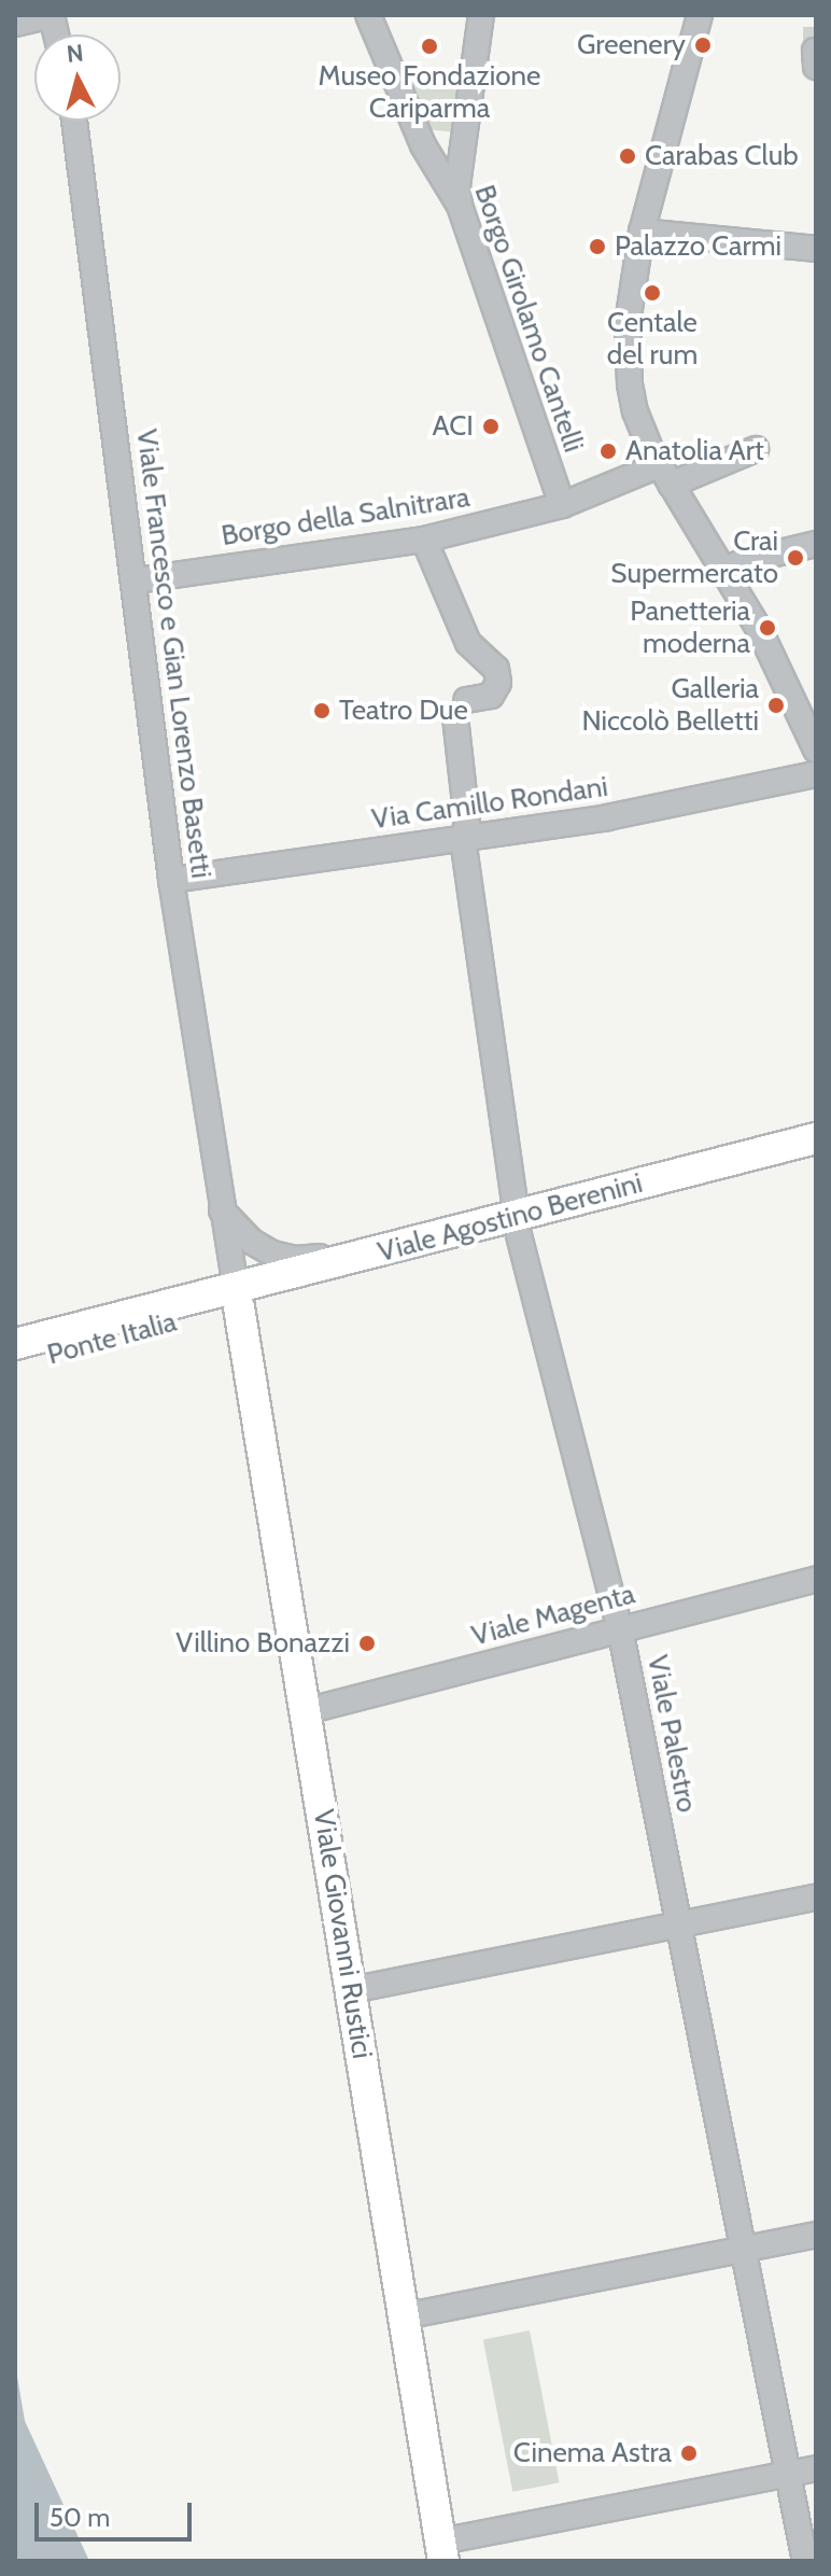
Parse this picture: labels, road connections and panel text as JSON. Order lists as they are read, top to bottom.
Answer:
{
  "streets": {
    "main road": ["Viale Agostino Berenini", "Ponte Italia", "Viale Giovanni Rustici"],
    "street": [
      "Borgo Girolamo Cantelli",
      "Borgo della Salnitrara",
      "Viale Francesco e Gian Lorenzo Basetti",
      "Via Camillo Rondani",
      "Viale Magenta",
      "Viale Palestro"
    ]
  },
  "crossings": [
    ["Borgo Girolamo Cantelli", "Borgo della Salnitrara"],
    ["Borgo della Salnitrara", "Viale Francesco e Gian Lorenzo Basetti"],
    ["Borgo della Salnitrara", "Viale Palestro"],
    ["Viale Francesco e Gian Lorenzo Basetti", "Via Camillo Rondani"],
    ["Viale Francesco e Gian Lorenzo Basetti", "Viale Agostino Berenini"],
    ["Viale Francesco e Gian Lorenzo Basetti", "Viale Giovanni Rustici"],
    ["Via Camillo Rondani", "Viale Palestro"],
    ["Viale Agostino Berenini", "Ponte Italia"],
    ["Viale Agostino Berenini", "Viale Palestro"],
    ["Viale Agostino Berenini", "Viale Giovanni Rustici"],
    ["Viale Magenta", "Viale Palestro"],
    ["Viale Magenta", "Viale Giovanni Rustici"]
  ],
  "places": [
    "Greenery",
    "Museo Fondazione Cariparma",
    "Carabas Club",
    "Palazzo Carmi",
    "Centale del rum",
    "ACI",
    "Anatolia Art",
    "Crai Supermercato",
    "Panetteria moderna",
    "Galleria Niccolò Belletti",
    "Teatro Due",
    "Villino Bonazzi",
    "Cinema Astra"
  ],
  "scale_bar": "50 m",
  "north": "top"
}
